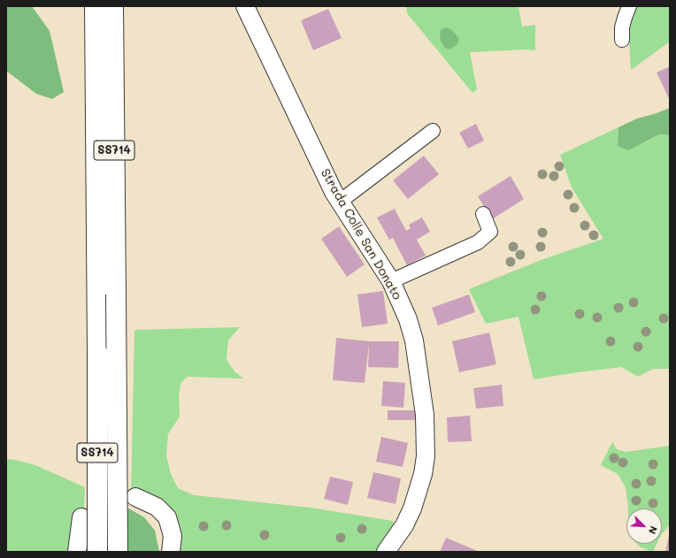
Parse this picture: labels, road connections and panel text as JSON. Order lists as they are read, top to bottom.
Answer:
{
  "streets": {
    "highway": ["SS714"],
    "street": ["Strada Colle San Donato"]
  },
  "north": "bottom right"
}
